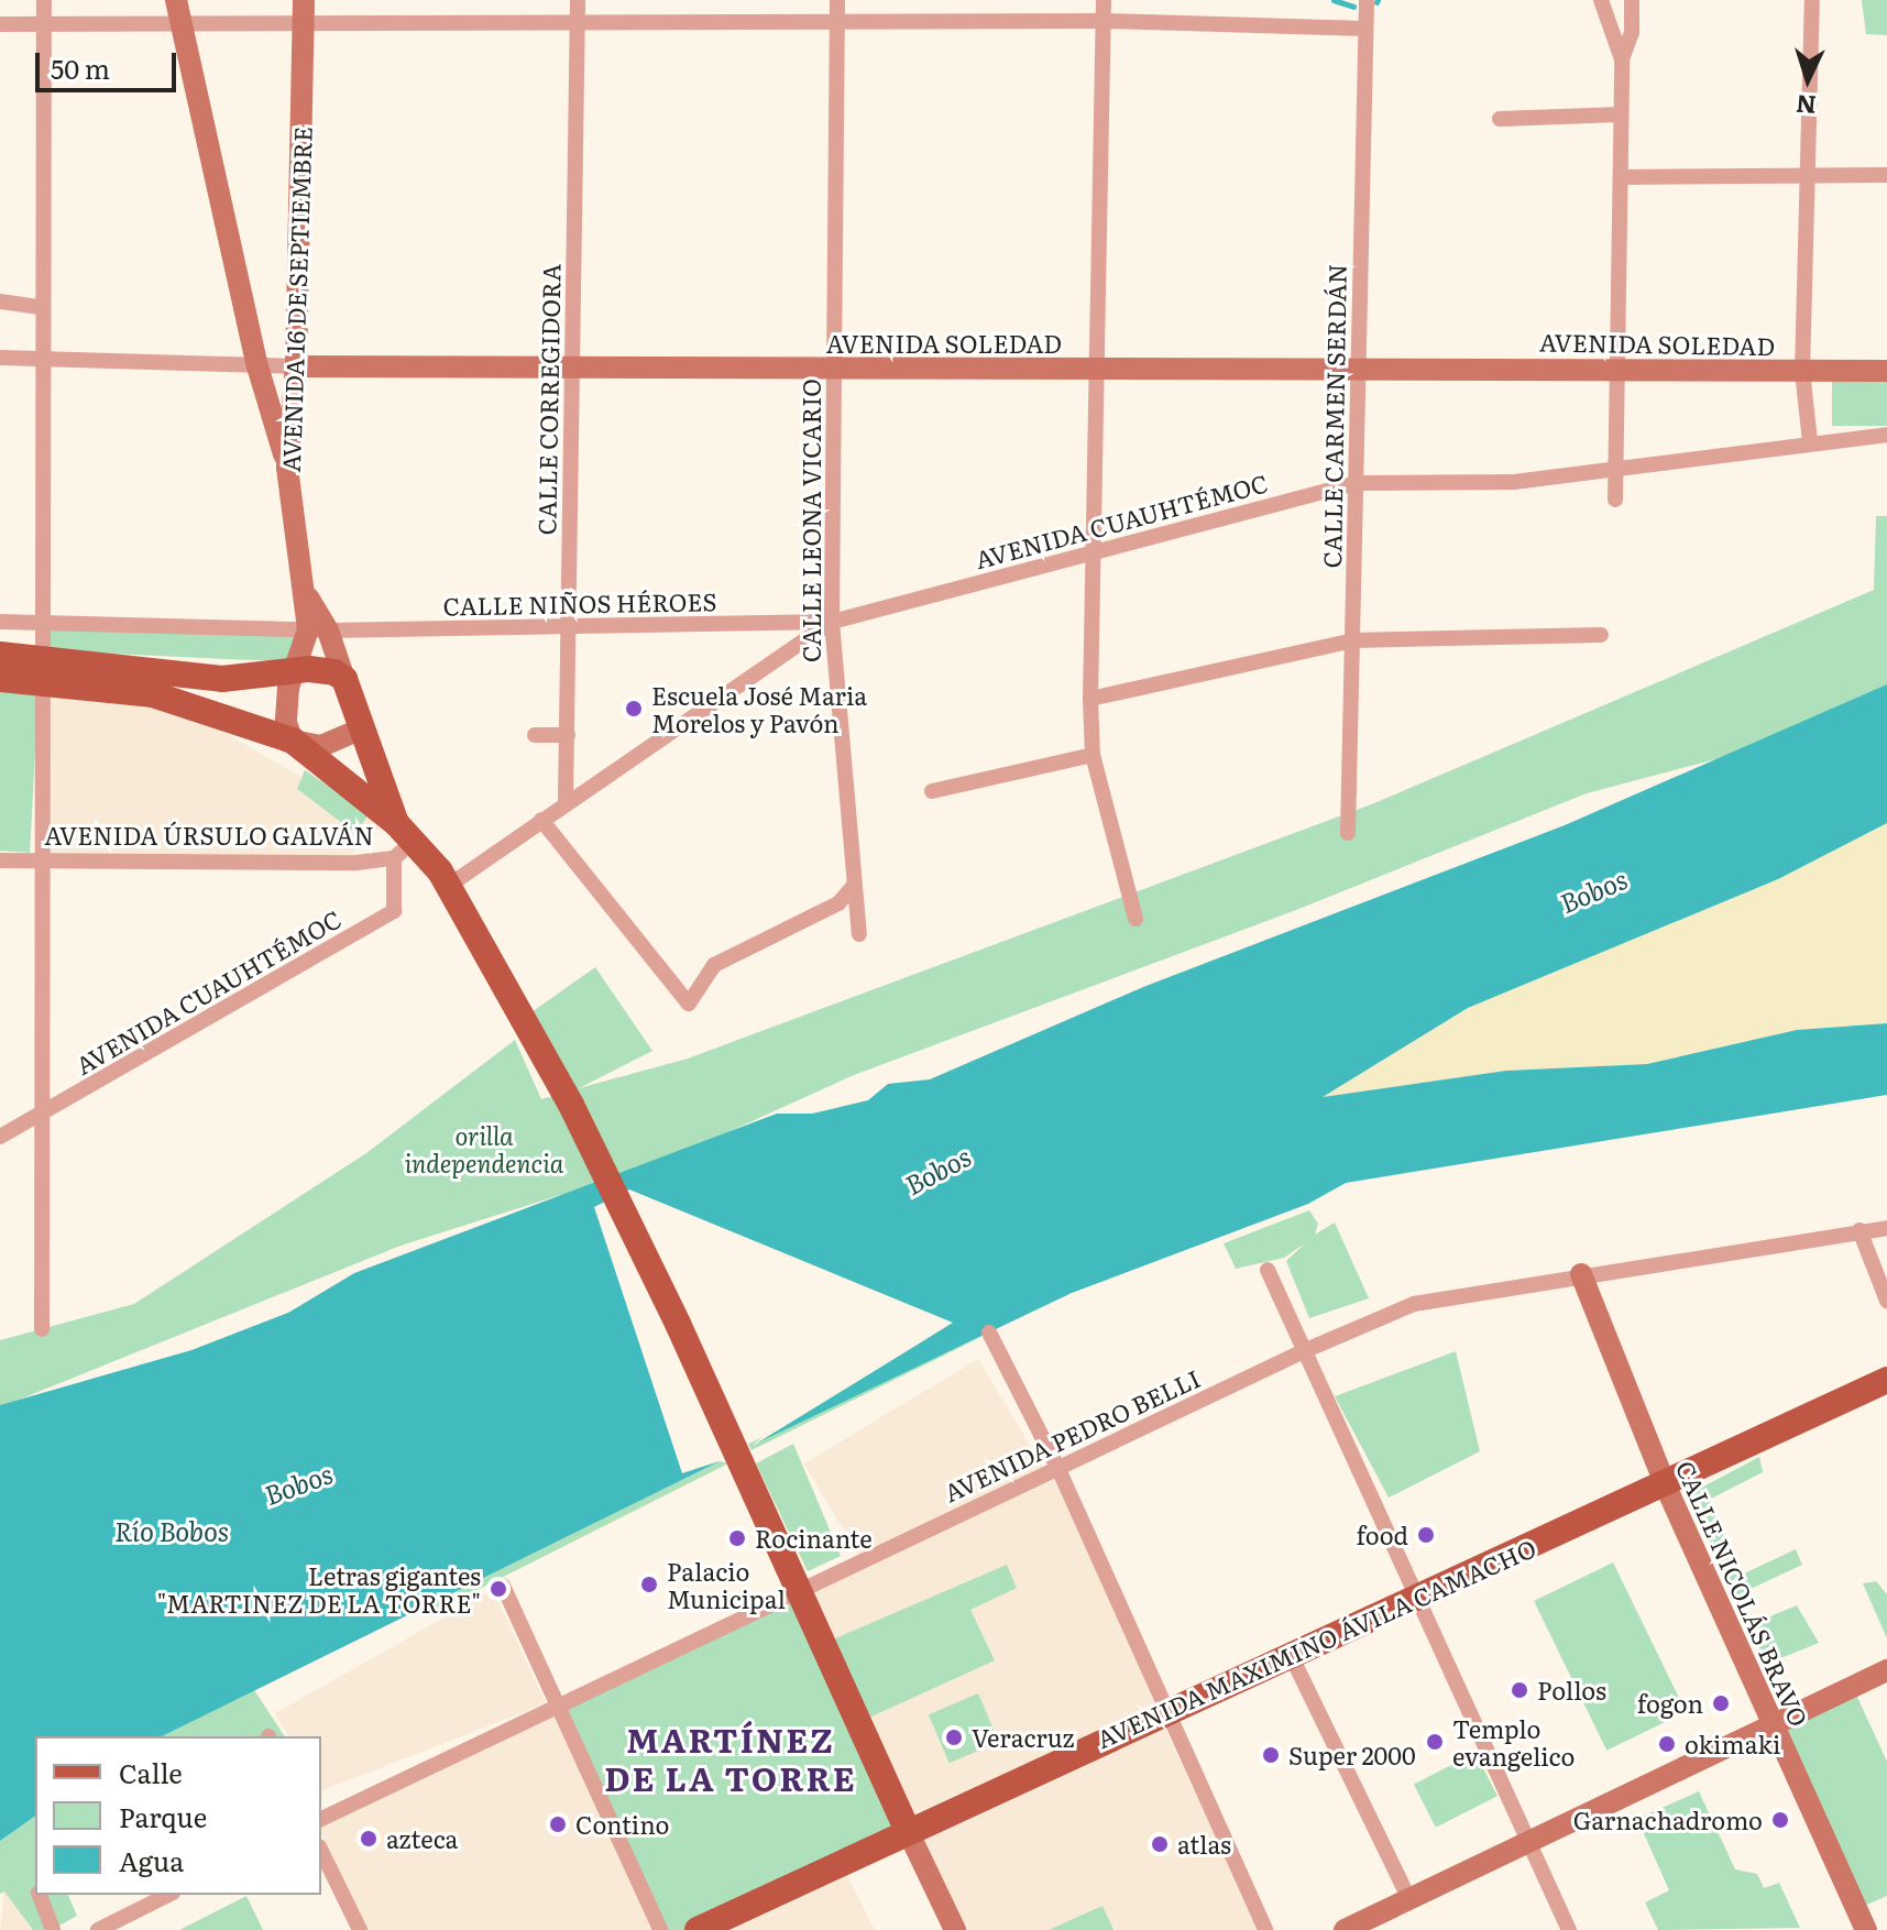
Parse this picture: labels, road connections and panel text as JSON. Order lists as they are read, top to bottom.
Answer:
{
  "streets": {
    "main road": [
      "AVENIDA 16 DE SEPTIEMBRE",
      "AVENIDA SOLEDAD",
      "CALLE NICOLÁS BRAVO",
      "AVENIDA MAXIMINO ÁVILA CAMACHO"
    ],
    "street": [
      "CALLE CORREGIDORA",
      "CALLE CARMEN SERDÁN",
      "CALLE LEONA VICARIO",
      "AVENIDA CUAUHTÉMOC",
      "CALLE NIÑOS HÉROES",
      "AVENIDA ÚRSULO GALVÁN",
      "AVENIDA PEDRO BELLI"
    ]
  },
  "crossings": [
    ["AVENIDA 16 DE SEPTIEMBRE", "AVENIDA SOLEDAD"],
    ["AVENIDA 16 DE SEPTIEMBRE", "AVENIDA CUAUHTÉMOC"],
    ["AVENIDA 16 DE SEPTIEMBRE", "CALLE NIÑOS HÉROES"],
    ["AVENIDA 16 DE SEPTIEMBRE", "AVENIDA ÚRSULO GALVÁN"],
    ["AVENIDA SOLEDAD", "CALLE CORREGIDORA"],
    ["AVENIDA SOLEDAD", "CALLE CARMEN SERDÁN"],
    ["AVENIDA SOLEDAD", "CALLE LEONA VICARIO"],
    ["CALLE CORREGIDORA", "AVENIDA CUAUHTÉMOC"],
    ["CALLE CORREGIDORA", "CALLE NIÑOS HÉROES"],
    ["CALLE CARMEN SERDÁN", "AVENIDA CUAUHTÉMOC"],
    ["CALLE LEONA VICARIO", "AVENIDA CUAUHTÉMOC"],
    ["CALLE LEONA VICARIO", "CALLE NIÑOS HÉROES"],
    ["AVENIDA CUAUHTÉMOC", "CALLE NIÑOS HÉROES"],
    ["AVENIDA CUAUHTÉMOC", "AVENIDA ÚRSULO GALVÁN"],
    ["AVENIDA PEDRO BELLI", "CALLE NICOLÁS BRAVO"],
    ["CALLE NICOLÁS BRAVO", "AVENIDA MAXIMINO ÁVILA CAMACHO"]
  ],
  "districts": ["MARTÍNEZ DE LA TORRE"],
  "water": ["Bobos", "Río Bobos"],
  "parks": ["orilla independencia"],
  "places": [
    "Escuela José Maria Morelos y Pavón",
    "food",
    "Rocinante",
    "Palacio Municipal",
    "Letras gigantes \"MARTINEZ DE LA TORRE\"",
    "Pollos",
    "fogon",
    "Veracruz",
    "Templo evangelico",
    "okimaki",
    "Super 2000",
    "Garnachadromo",
    "Contino",
    "azteca",
    "atlas"
  ],
  "legend": ["Calle", "Parque", "Agua"],
  "scale_bar": "50 m",
  "north": "bottom"
}
